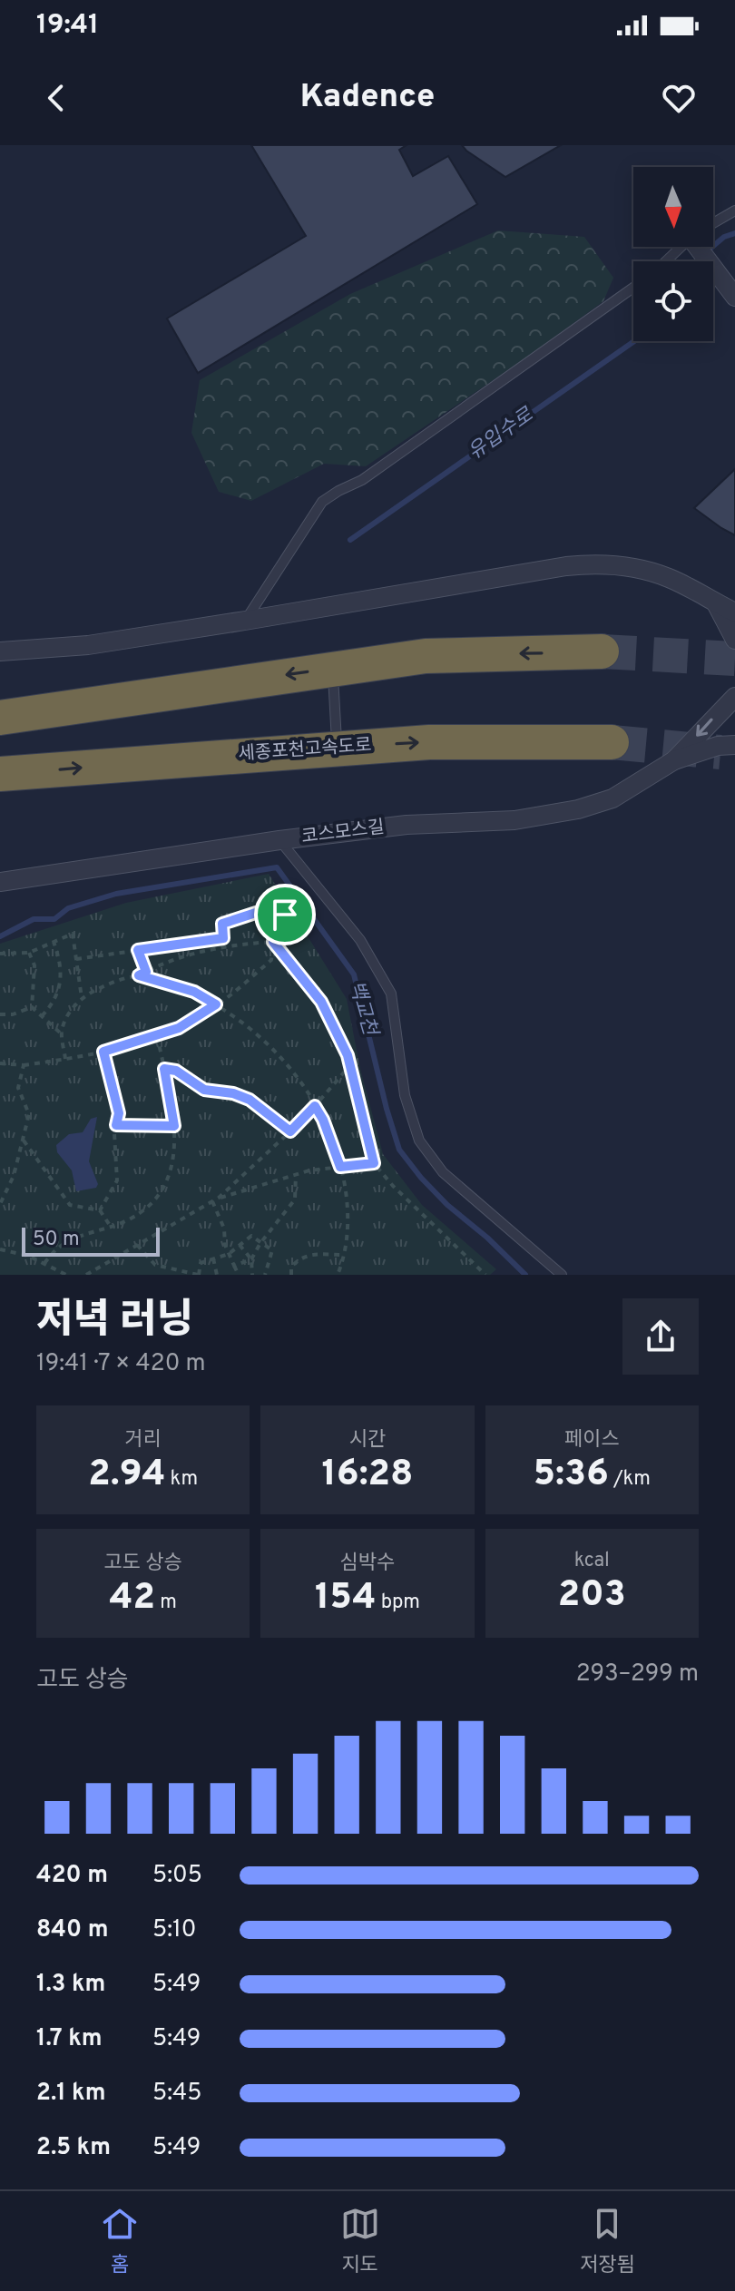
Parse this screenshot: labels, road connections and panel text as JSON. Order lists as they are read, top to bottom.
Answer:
{
  "streets": {
    "highway": ["세종포천고속도로"],
    "street": ["코스모스길"]
  },
  "water": ["유입수로", "백교천"],
  "scale_bar": "50 m",
  "north": "bottom",
  "page": {
    "status": "19:41",
    "header": "Kadence",
    "scale": "50 m",
    "heading": ["저녁 러닝", "19:41 · 7 × 420 m"],
    "stats": [
      ["거리", "2.94 km"],
      ["시간", "16:28"],
      ["페이스", "5:36 /km"],
      ["고도 상승", "42 m"],
      ["심박수", "154 bpm"],
      ["kcal", "203"]
    ],
    "chart": ["고도 상승", "293–299 m"],
    "list": [
      {
        "name": "420 m",
        "note": "5:05"
      },
      {
        "name": "840 m",
        "note": "5:10"
      },
      {
        "name": "1.3 km",
        "note": "5:49"
      },
      {
        "name": "1.7 km",
        "note": "5:49"
      },
      {
        "name": "2.1 km",
        "note": "5:45"
      },
      {
        "name": "2.5 km",
        "note": "5:49"
      }
    ],
    "tabs": ["홈", "지도", "저장됨"]
  }
}
